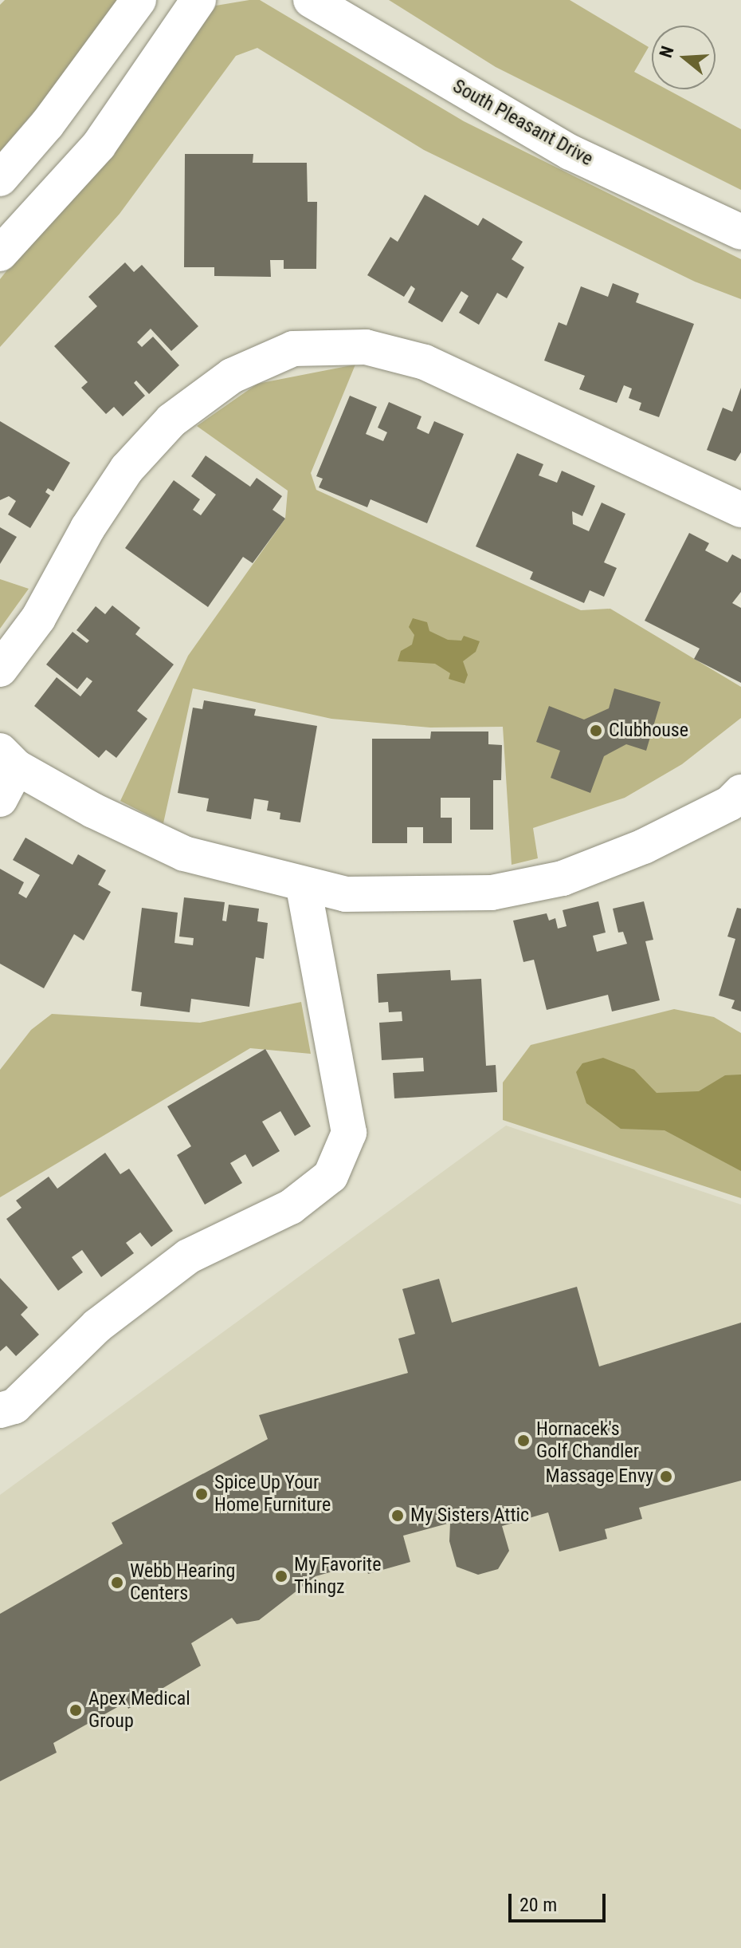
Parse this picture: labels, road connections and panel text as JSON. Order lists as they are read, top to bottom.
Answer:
{
  "streets": {
    "street": ["South Pleasant Drive"]
  },
  "places": [
    "Clubhouse",
    "Hornacek's Golf Chandler",
    "Massage Envy",
    "Spice Up Your Home Furniture",
    "My Sisters Attic",
    "My Favorite Thingz",
    "Webb Hearing Centers",
    "Apex Medical Group"
  ],
  "scale_bar": "20 m",
  "north": "left"
}
